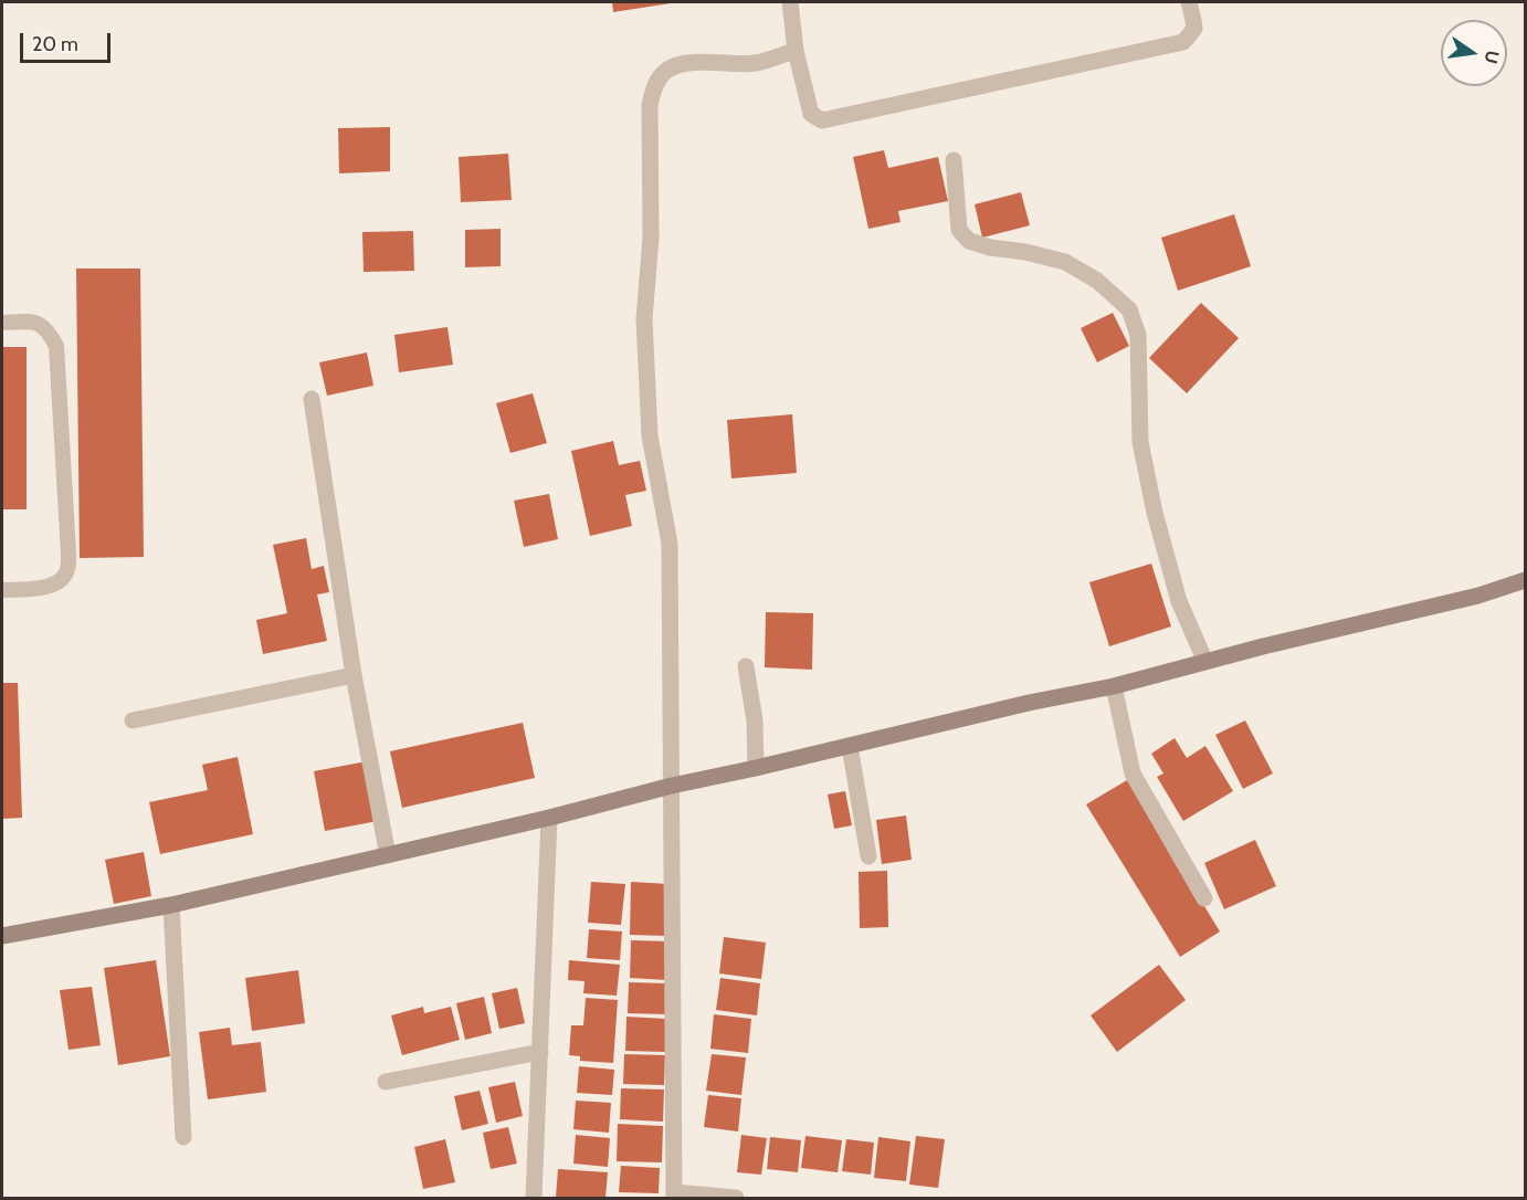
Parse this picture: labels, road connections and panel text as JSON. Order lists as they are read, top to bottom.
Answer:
{
  "scale_bar": "20 m",
  "north": "right"
}
